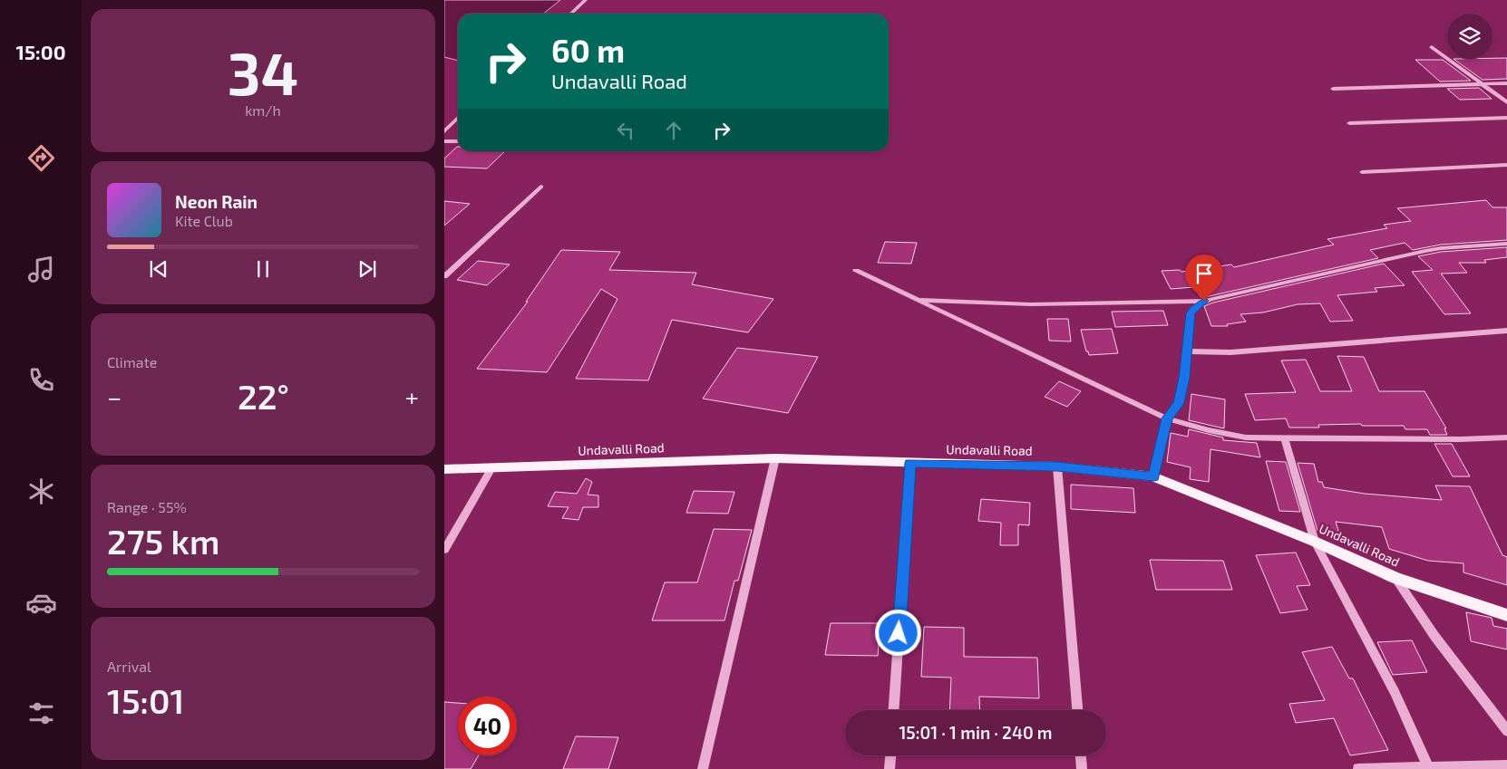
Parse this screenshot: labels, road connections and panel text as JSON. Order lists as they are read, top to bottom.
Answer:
{
  "streets": {
    "main road": ["Undavalli Road"]
  },
  "page": {
    "tabs": "15:00",
    "tile": [
      ["34", "km/h"],
      "Climate",
      ["Range · 55%", "275 km"],
      ["Arrival", "15:01"]
    ],
    "turn": ["60 m", "Undavalli Road"],
    "song": ["Neon Rain", "Kite Club"],
    "heat": ["−", "22°", "+"],
    "limit": "40",
    "trip": "15:01 · 1 min · 240 m"
  }
}
